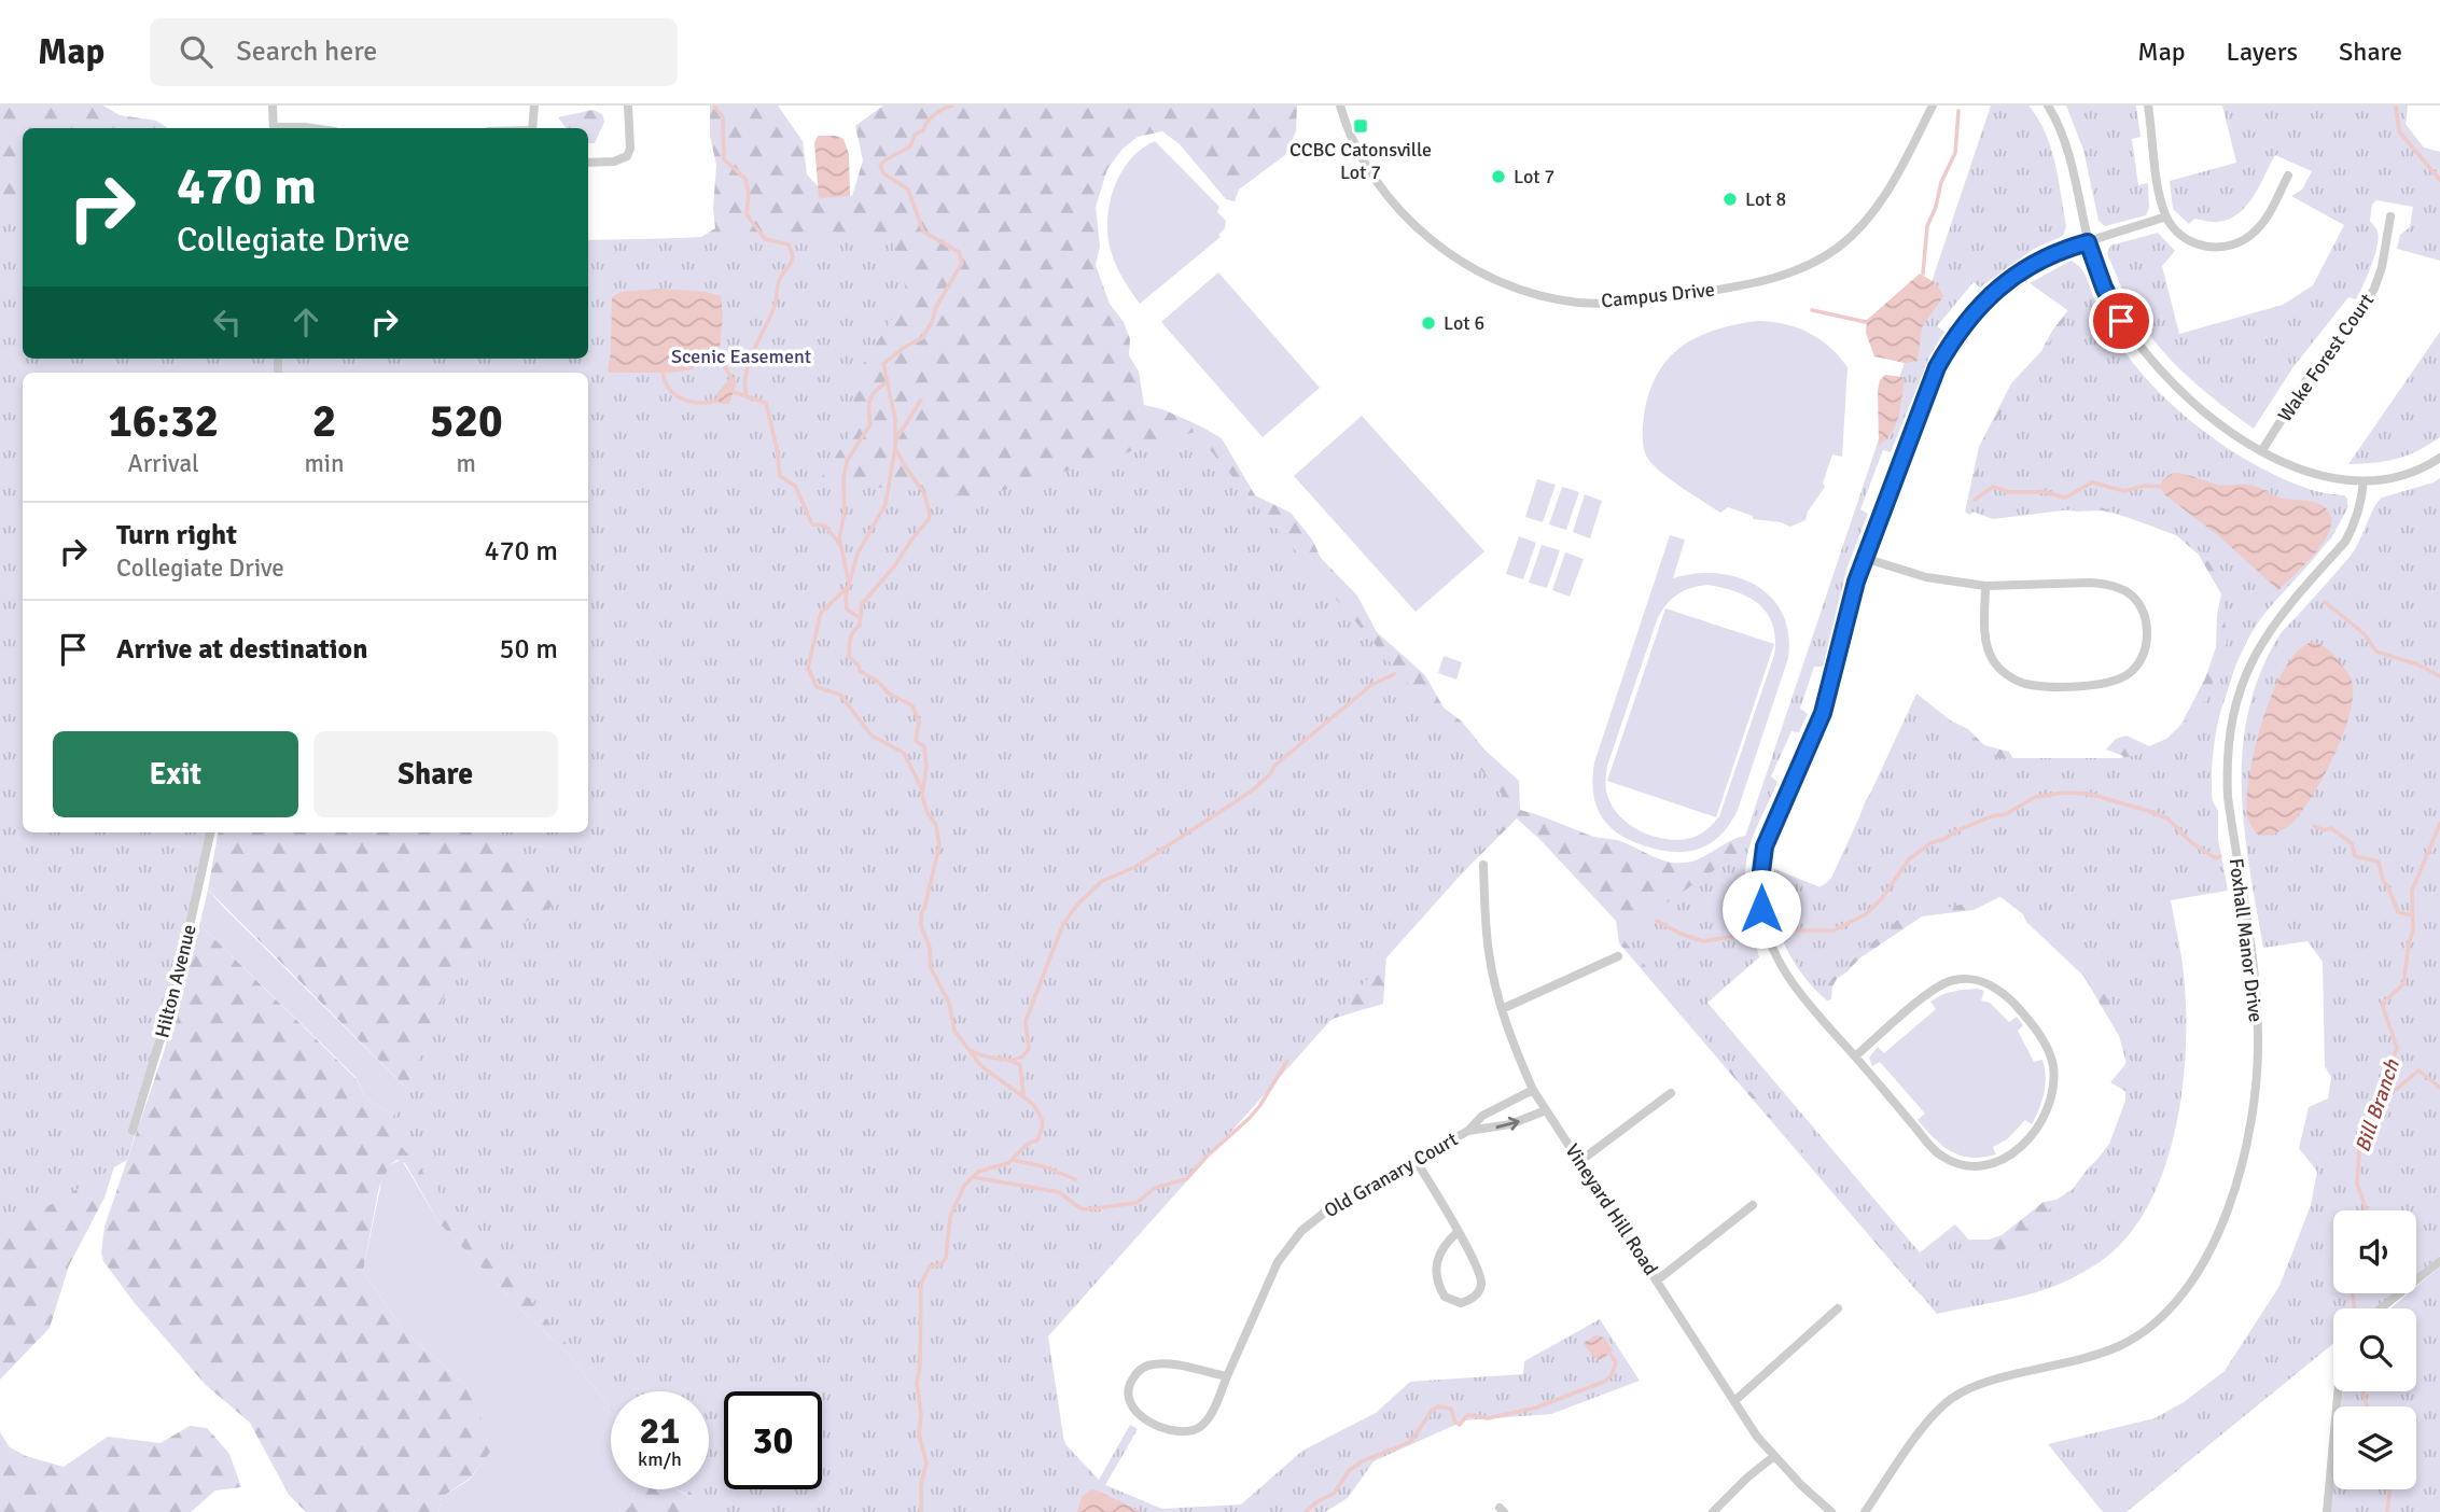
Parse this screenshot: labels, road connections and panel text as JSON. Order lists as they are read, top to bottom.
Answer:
{
  "streets": {
    "street": [
      "Campus Drive",
      "Wake Forest Court",
      "Foxhall Manor Drive",
      "Hilton Avenue",
      "Old Granary Court",
      "Vineyard Hill Road"
    ]
  },
  "crossings": [
    ["Old Granary Court", "Vineyard Hill Road"]
  ],
  "water": ["Bill Branch"],
  "parks": ["Scenic Easement"],
  "places": {
    "transit": ["CCBC Catonsville Lot 7"],
    "other": ["Lot 7", "Lot 8", "Lot 6"]
  },
  "page": {
    "header": "Map",
    "search": "Search here",
    "nav": ["Map", "Layers", "Share"],
    "turn": ["470 m", "Collegiate Drive"],
    "eta": [
      "16:32",
      "Arrival",
      "2",
      "min",
      "520",
      "m"
    ],
    "list": [
      {
        "name": "Turn right",
        "note": "Collegiate Drive",
        "value": "470 m"
      },
      {
        "name": "Arrive at destination",
        "value": "50 m"
      }
    ],
    "buttons": ["Exit", "Share"],
    "speed": "21 km/h",
    "limit": "30"
  }
}
